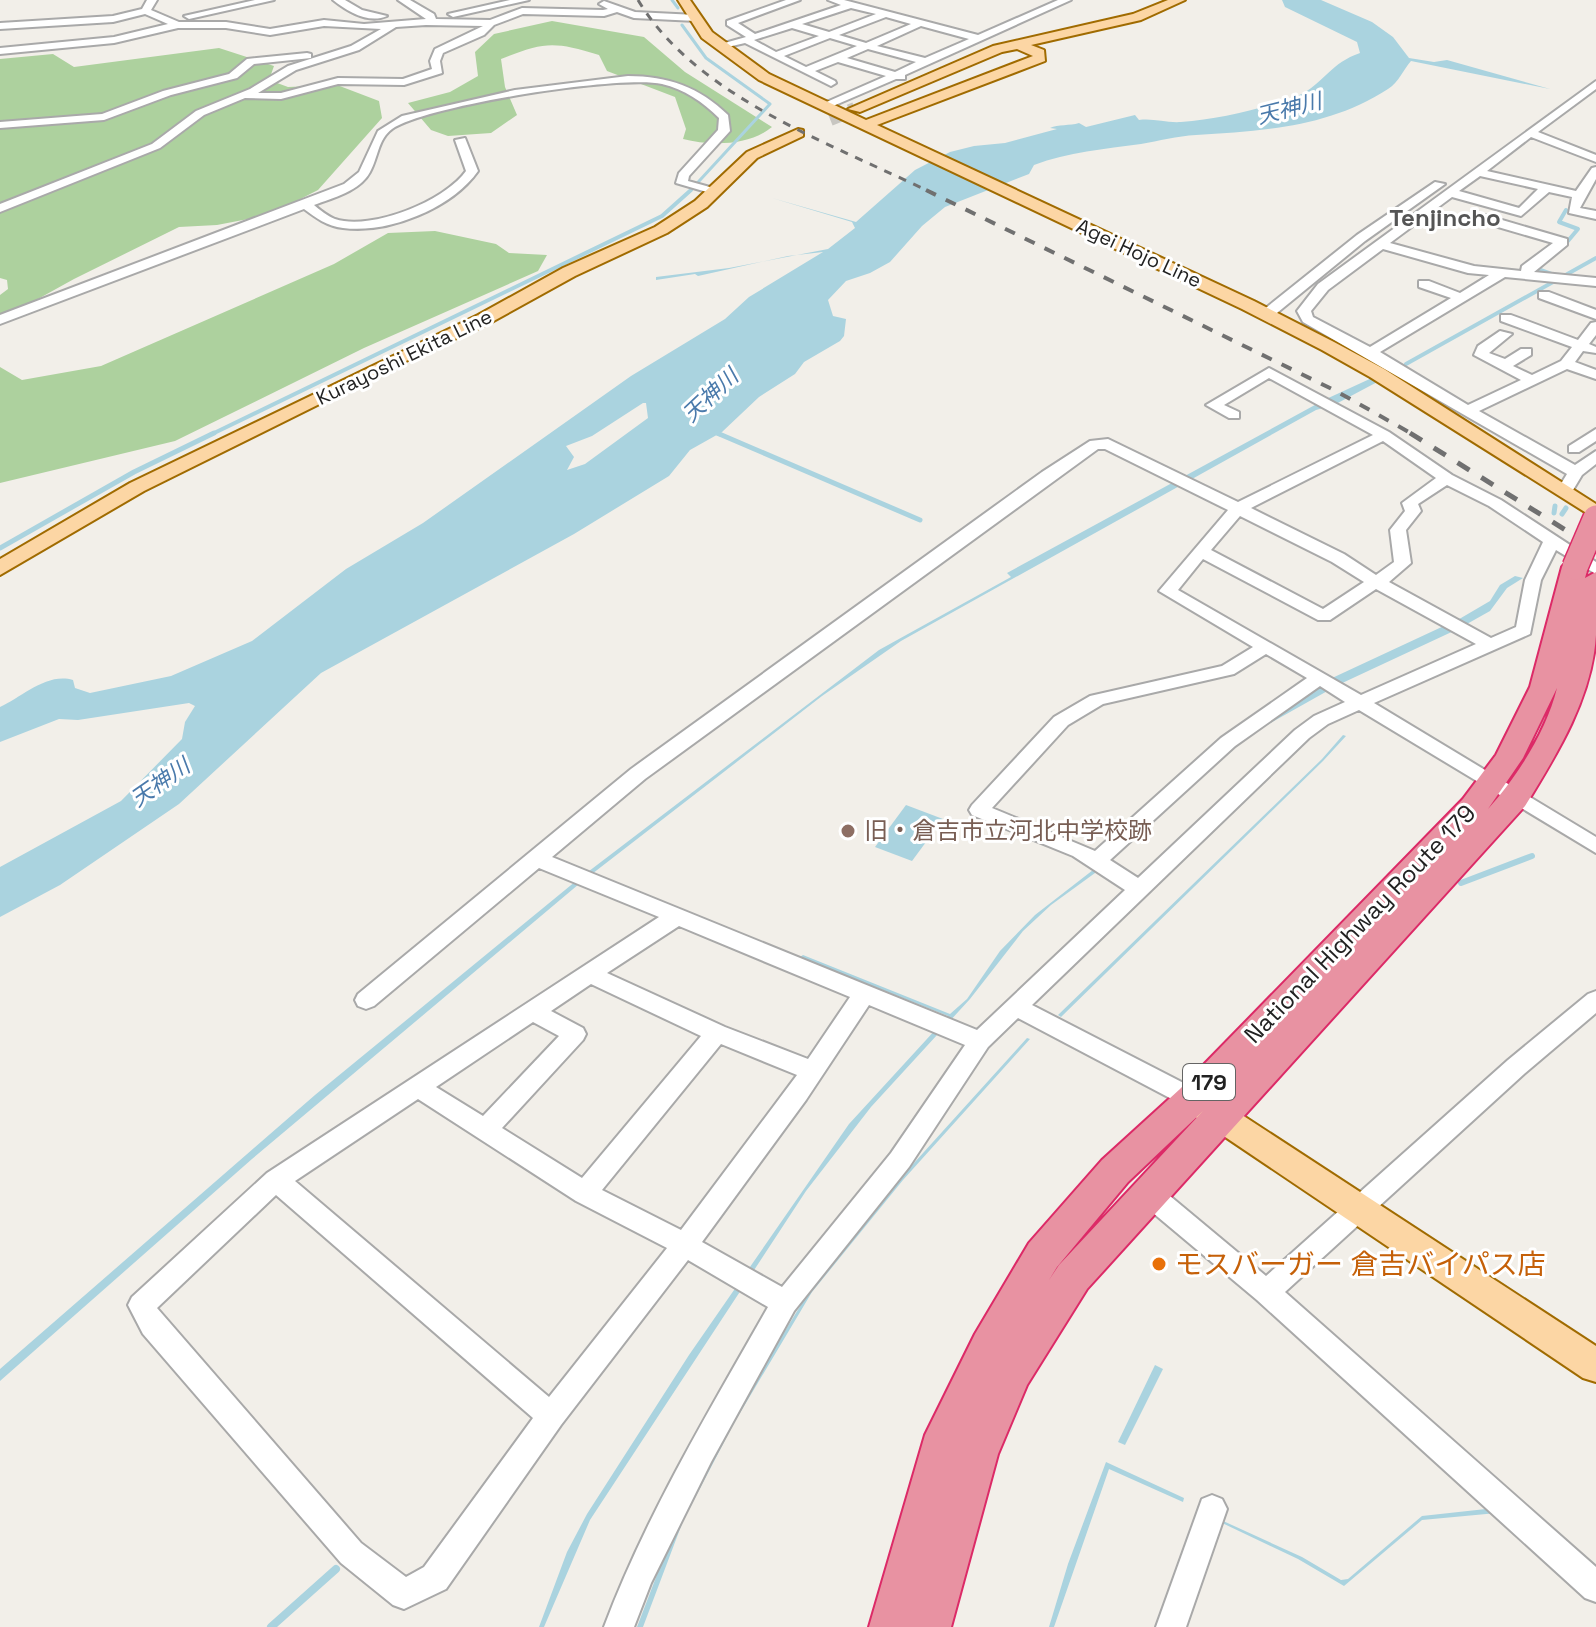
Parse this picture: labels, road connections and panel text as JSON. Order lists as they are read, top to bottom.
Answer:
{
  "streets": {
    "highway": ["National Highway Route 179", "179"],
    "main road": ["Agei Hojo Line", "Kurayoshi Ekita Line"]
  },
  "crossings": [
    ["Agei Hojo Line", "Kurayoshi Ekita Line"],
    ["Agei Hojo Line", "National Highway Route 179"]
  ],
  "districts": ["Tenjincho"],
  "water": ["天神川"],
  "places": ["旧・倉吉市立河北中学校跡", "モスバーガー 倉吉バイパス店"]
}
